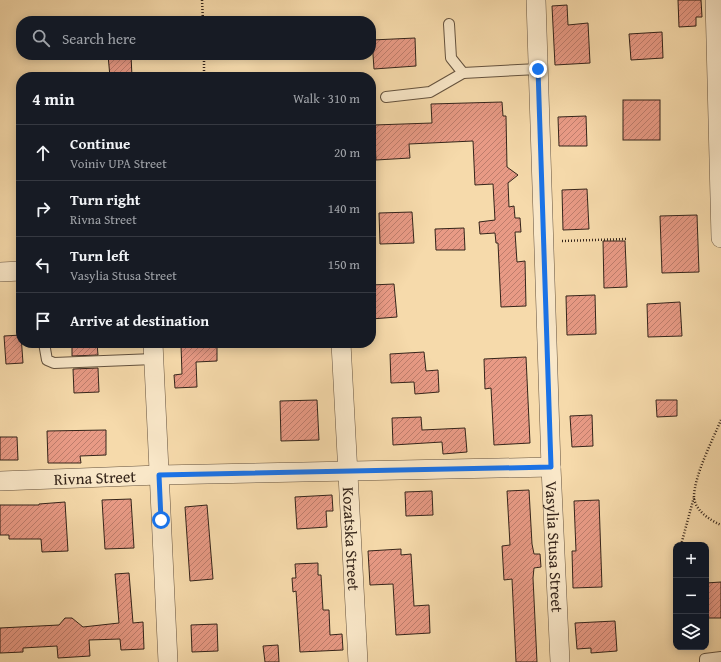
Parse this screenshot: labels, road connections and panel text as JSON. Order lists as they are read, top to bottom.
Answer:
{
  "streets": {
    "street": ["Rivna Street", "Kozatska Street", "Vasylia Stusa Street"]
  },
  "crossings": [
    ["Rivna Street", "Kozatska Street"],
    ["Rivna Street", "Vasylia Stusa Street"]
  ],
  "page": {
    "search": "Search here",
    "heading": ["4 min", "Walk · 310 m"],
    "list": [
      ["Continue", "Voiniv UPA Street", "20 m"],
      ["Turn right", "Rivna Street", "140 m"],
      ["Turn left", "Vasylia Stusa Street", "150 m"],
      "Arrive at destination"
    ],
    "map_buttons": ["+", "−"]
  }
}
